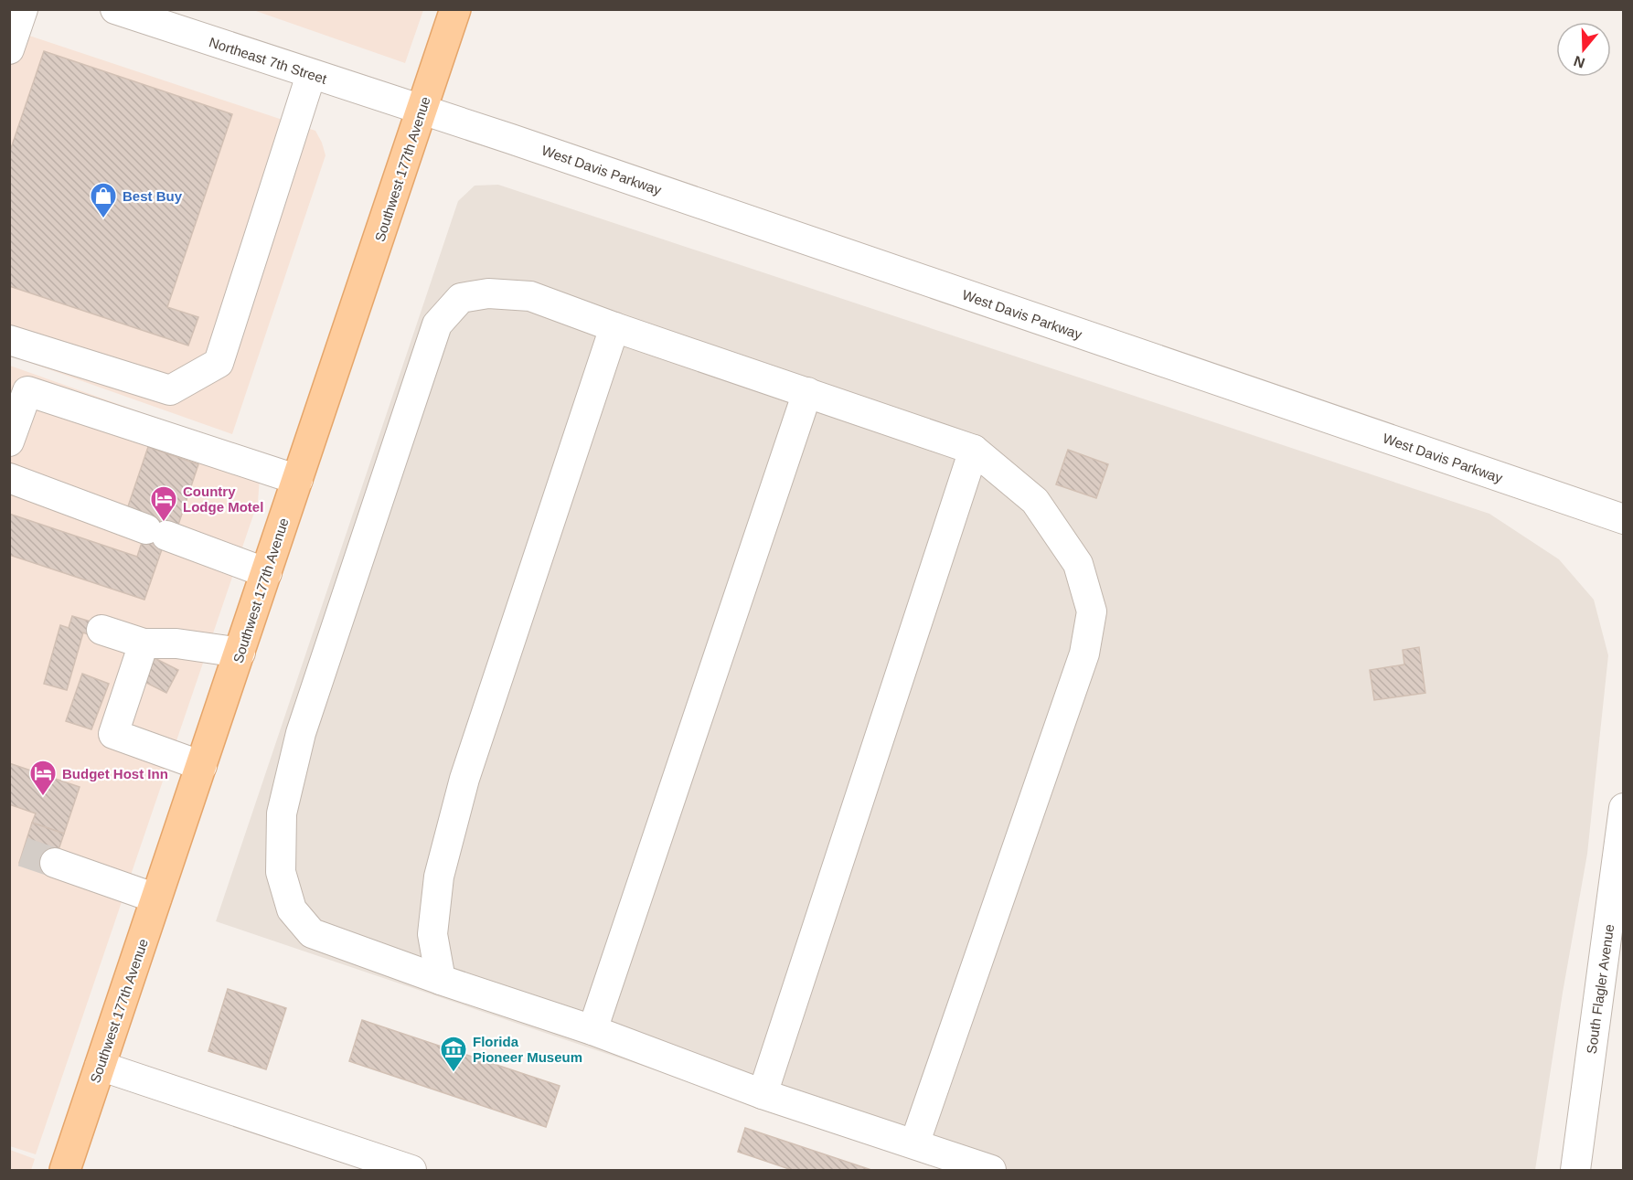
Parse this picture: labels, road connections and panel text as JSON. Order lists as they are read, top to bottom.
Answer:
{
  "streets": {
    "main road": ["Southwest 177th Avenue"],
    "street": ["Northeast 7th Street", "West Davis Parkway", "South Flagler Avenue"]
  },
  "crossings": [
    ["Northeast 7th Street", "Southwest 177th Avenue"],
    ["Northeast 7th Street", "West Davis Parkway"],
    ["Southwest 177th Avenue", "West Davis Parkway"]
  ],
  "places": {
    "shop": ["Best Buy"],
    "hotel": ["Country Lodge Motel", "Budget Host Inn"],
    "museum": ["Florida Pioneer Museum"]
  },
  "north": "bottom"
}
